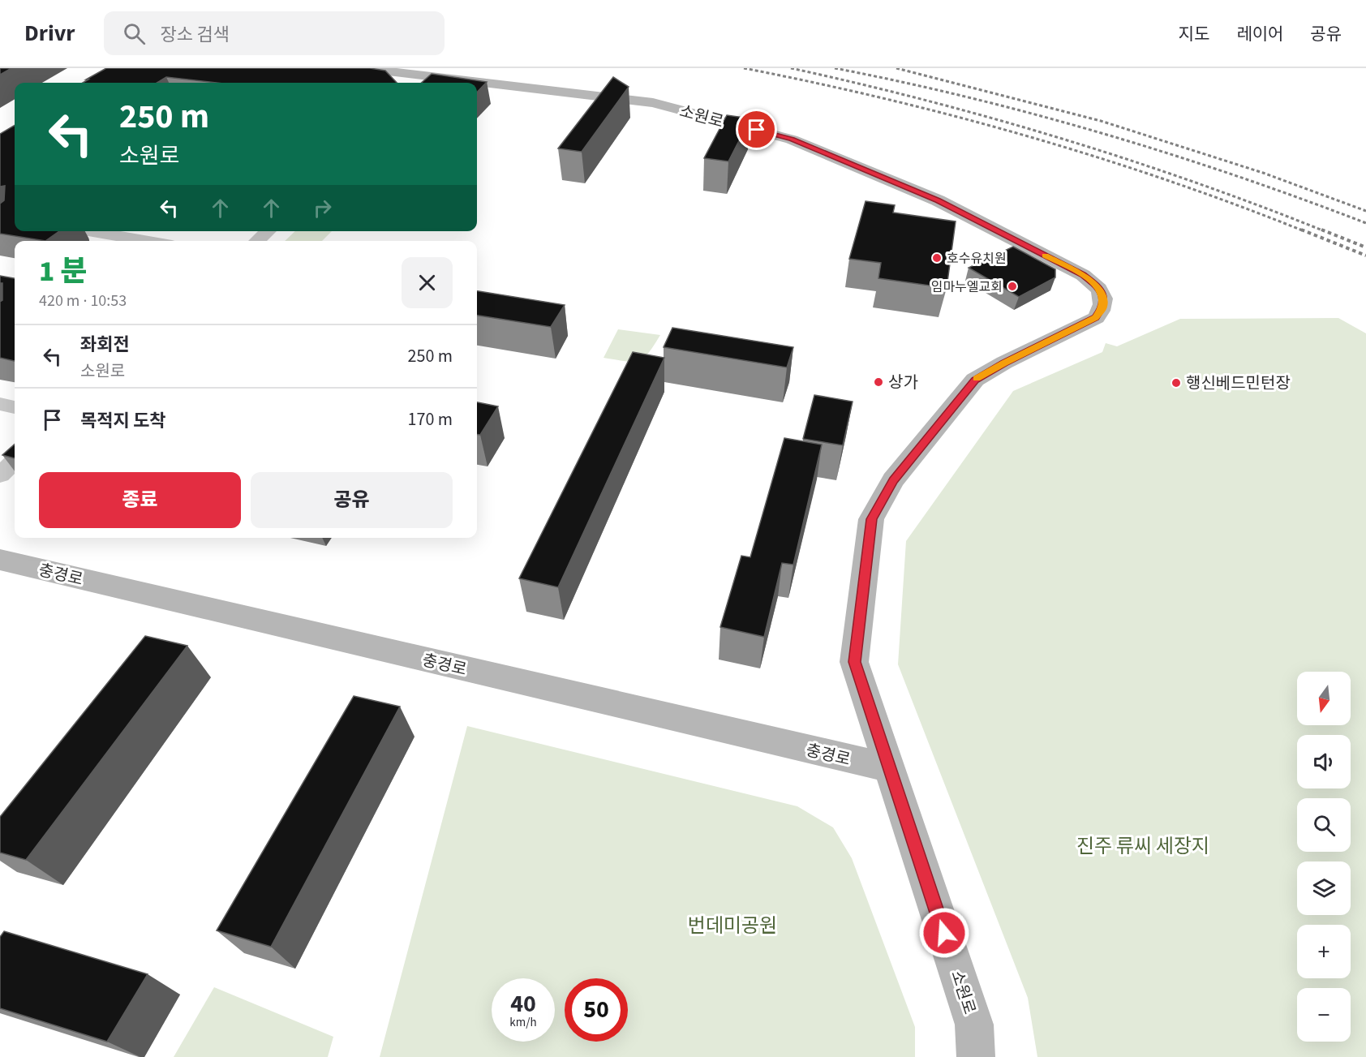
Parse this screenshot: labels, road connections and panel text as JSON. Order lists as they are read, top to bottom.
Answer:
{
  "streets": {
    "main road": ["소원로", "충경로"]
  },
  "crossings": [
    ["소원로", "충경로"]
  ],
  "parks": ["진주 류씨 세장지", "번데미공원"],
  "places": [
    "호수유치원",
    "임마누엘교회",
    "상가",
    "행신베드민턴장"
  ],
  "north": "bottom",
  "page": {
    "header": "Drivr",
    "search": "장소 검색",
    "nav": ["지도", "레이어", "공유"],
    "turn": ["250 m", "소원로"],
    "heading": ["1 분", "420 m · 10:53"],
    "list": [
      {
        "name": "좌회전",
        "note": "소원로",
        "value": "250 m"
      },
      {
        "name": "목적지 도착",
        "value": "170 m"
      }
    ],
    "buttons": ["종료", "공유"],
    "map_buttons": ["+", "−"],
    "speed": "40 km/h",
    "limit": "50"
  }
}
